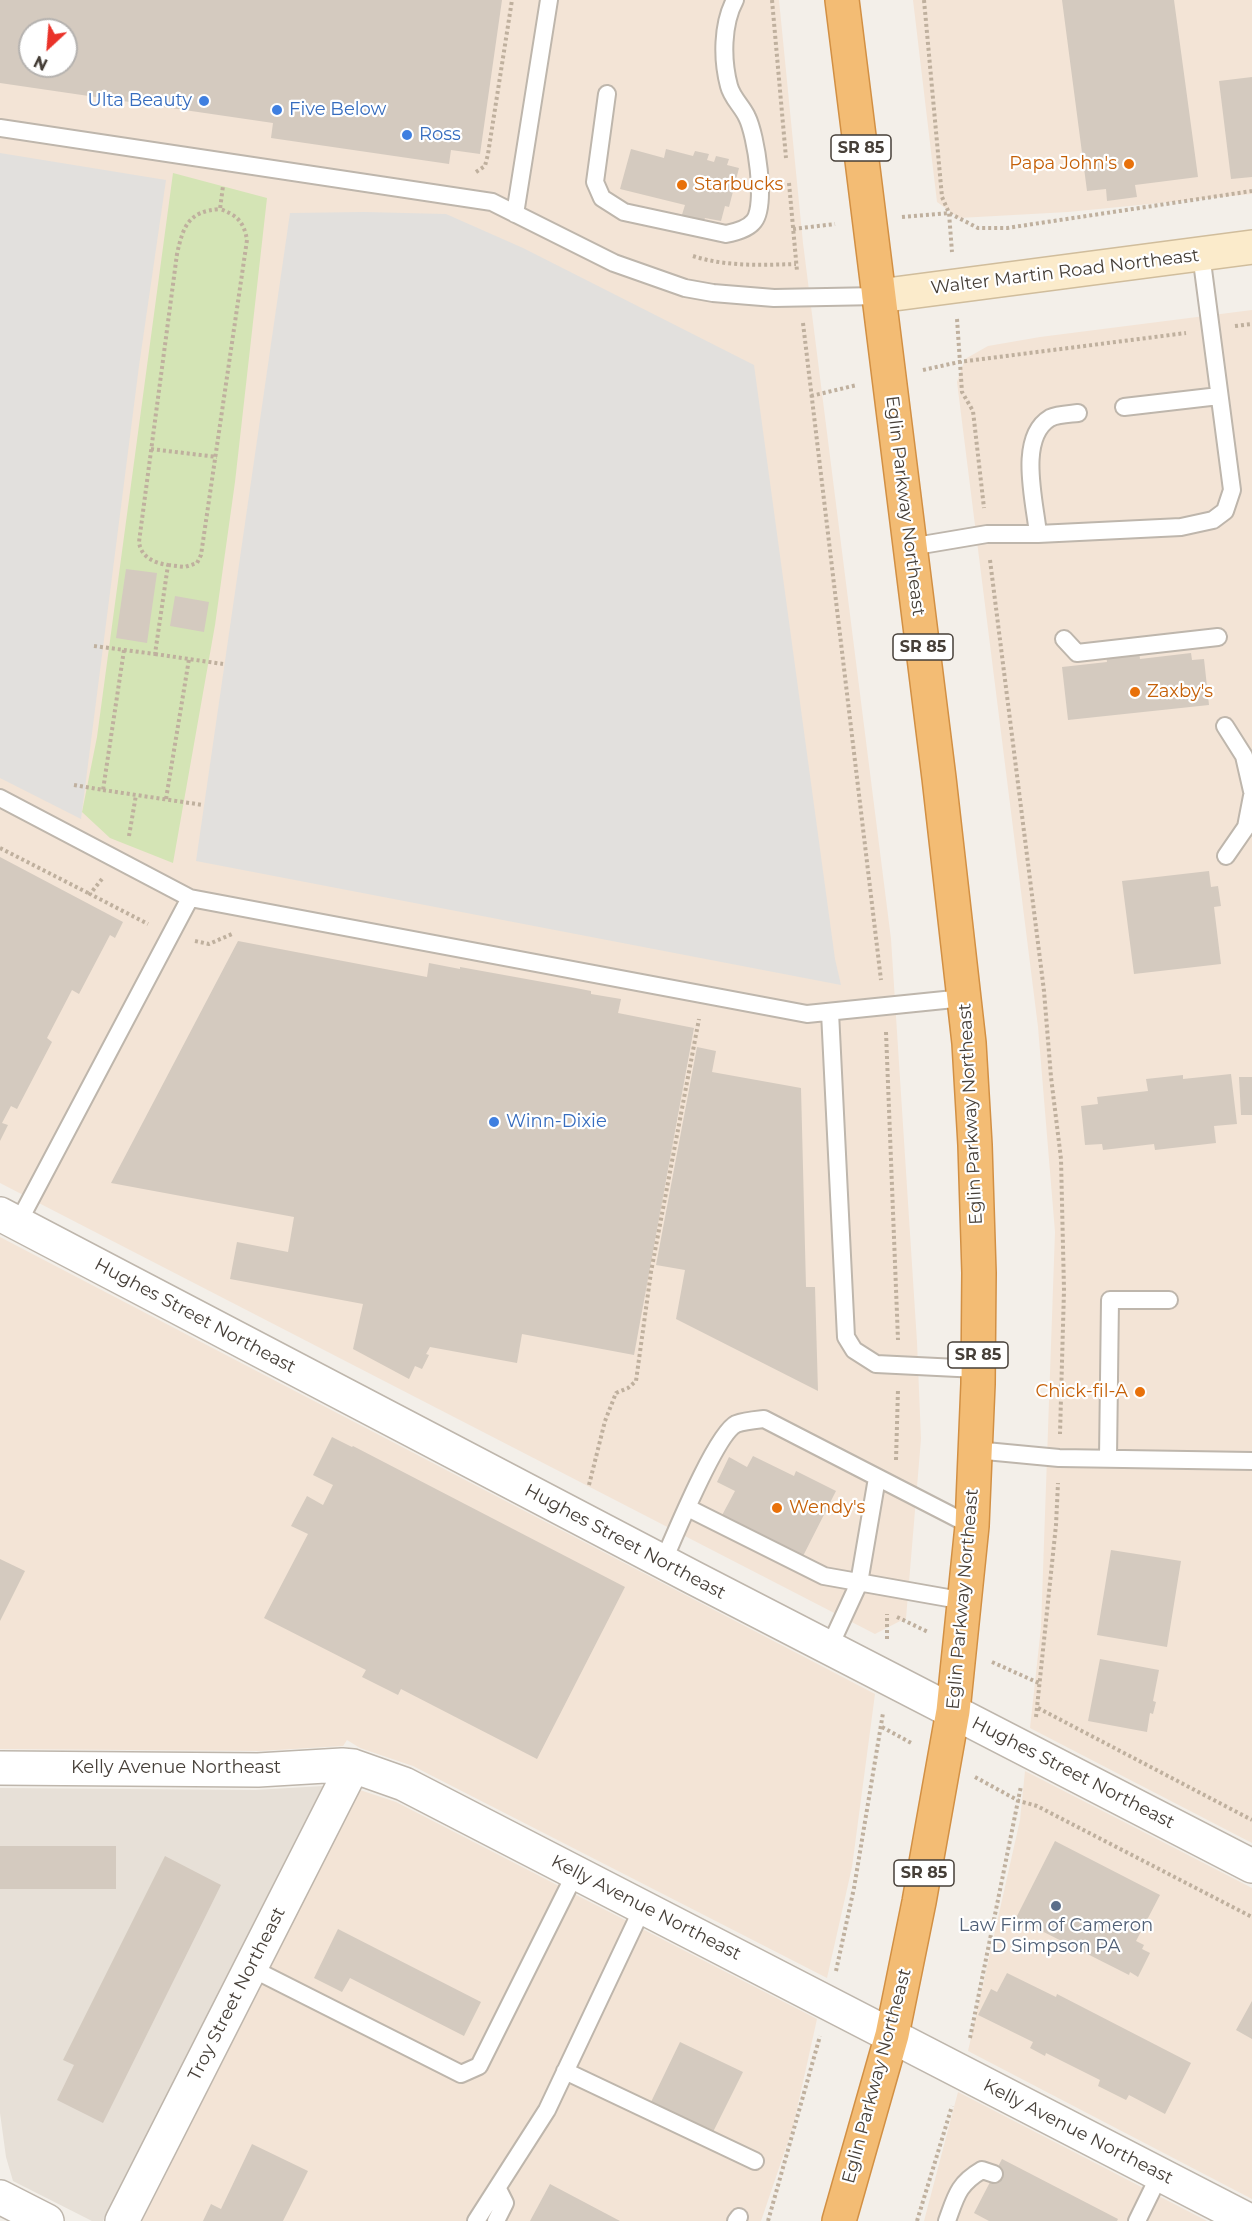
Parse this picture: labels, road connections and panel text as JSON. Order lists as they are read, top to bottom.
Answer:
{
  "streets": {
    "highway": ["SR 85", "Eglin Parkway Northeast"],
    "street": [
      "Walter Martin Road Northeast",
      "Hughes Street Northeast",
      "Kelly Avenue Northeast",
      "Troy Street Northeast"
    ]
  },
  "crossings": [
    ["Walter Martin Road Northeast", "Eglin Parkway Northeast"],
    ["Eglin Parkway Northeast", "Hughes Street Northeast"],
    ["Eglin Parkway Northeast", "Kelly Avenue Northeast"],
    ["Kelly Avenue Northeast", "Troy Street Northeast"]
  ],
  "places": [
    "Ulta Beauty",
    "Five Below",
    "Ross",
    "Papa John's",
    "Starbucks",
    "Zaxby's",
    "Winn-Dixie",
    "Chick-fil-A",
    "Wendy's",
    "Law Firm of Cameron D Simpson PA"
  ],
  "north": "bottom left"
}
